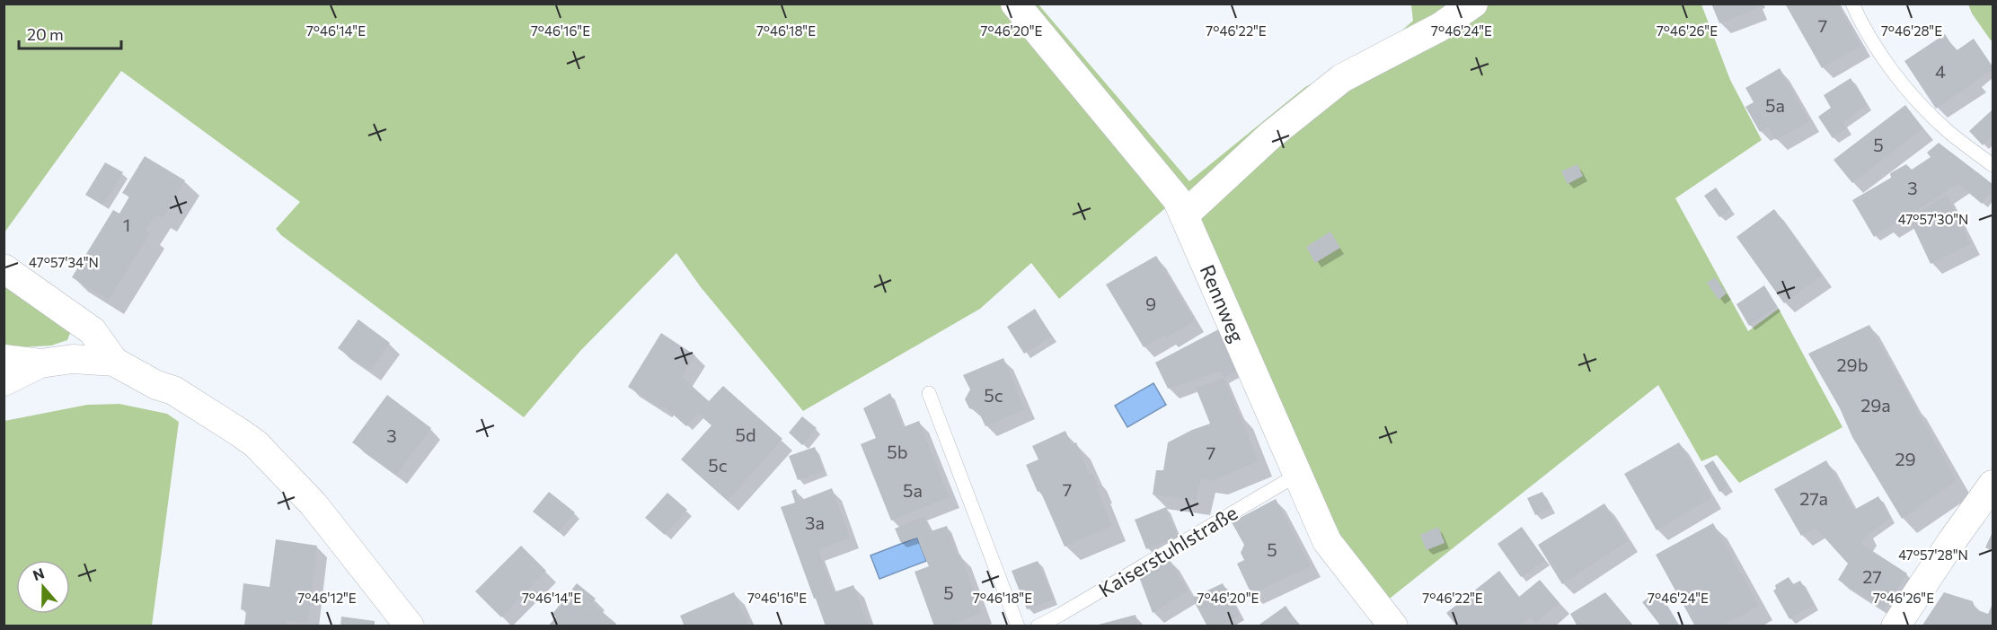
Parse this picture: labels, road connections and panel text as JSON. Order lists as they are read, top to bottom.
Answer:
{
  "streets": {
    "street": ["Rennweg"],
    "lane": ["Kaiserstuhlstraße"]
  },
  "crossings": [
    ["Rennweg", "Kaiserstuhlstraße"]
  ],
  "house_numbers": [
    "7",
    "4",
    "5a",
    "5",
    "3",
    "1",
    "9",
    "29b",
    "5c",
    "29a",
    "5d",
    "3",
    "5b",
    "7",
    "29",
    "5c",
    "7",
    "5a",
    "27a",
    "3a",
    "5",
    "27",
    "5"
  ],
  "scale_bar": "20 m",
  "north": "top",
  "coordinates": [
    "7°46'22\"E",
    "7°46'14\"E",
    "7°46'16\"E",
    "7°46'18\"E",
    "7°46'20\"E",
    "7°46'24\"E",
    "7°46'26\"E",
    "7°46'28\"E",
    "47°57'30\"N",
    "47°57'34\"N",
    "47°57'28\"N",
    "7°46'12\"E"
  ]
}
